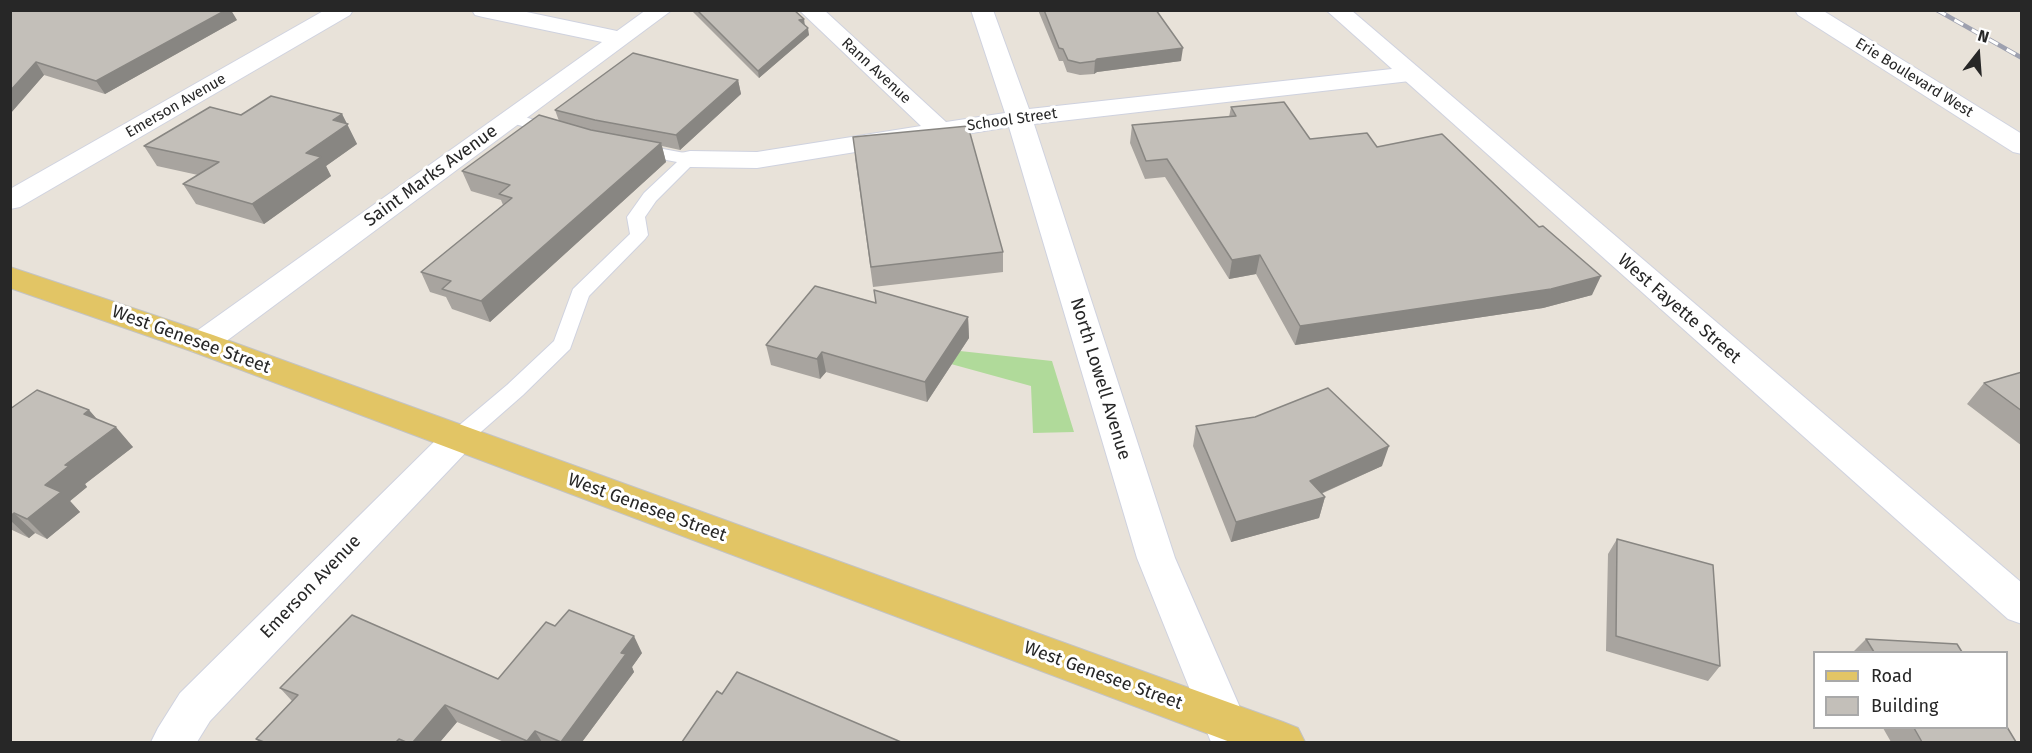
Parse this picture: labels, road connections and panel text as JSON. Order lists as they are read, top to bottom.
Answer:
{
  "streets": {
    "main road": ["West Genesee Street"],
    "street": [
      "Rann Avenue",
      "Erie Boulevard West",
      "Emerson Avenue",
      "School Street",
      "Saint Marks Avenue",
      "West Fayette Street",
      "North Lowell Avenue"
    ]
  },
  "crossings": [
    ["Rann Avenue", "School Street"],
    ["Emerson Avenue", "West Genesee Street"],
    ["School Street", "West Fayette Street"],
    ["School Street", "North Lowell Avenue"],
    ["Saint Marks Avenue", "West Genesee Street"],
    ["West Genesee Street", "North Lowell Avenue"]
  ],
  "legend": ["Road", "Building"],
  "north": "top"
}
